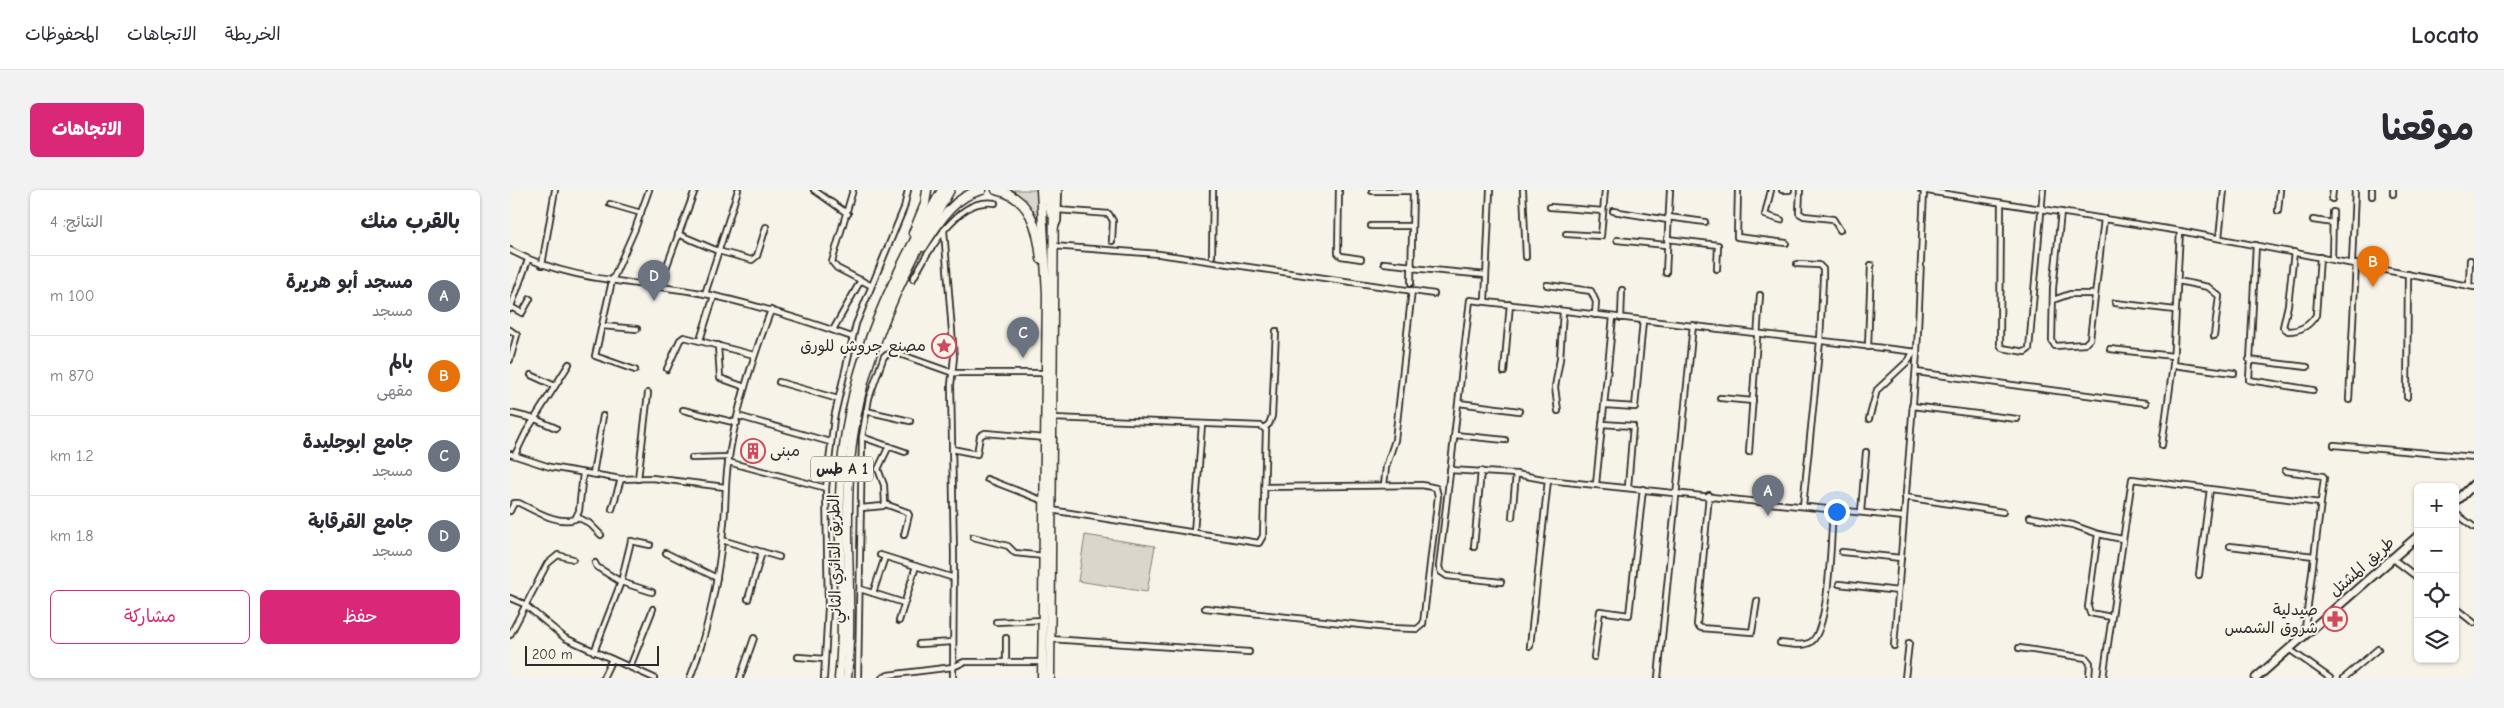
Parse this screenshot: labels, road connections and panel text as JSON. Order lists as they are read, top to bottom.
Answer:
{
  "streets": {
    "highway": ["طس A 1", "الطريق الدائري الثاني"],
    "main road": ["طريق المشتل"]
  },
  "places": {
    "place": ["مصنع جروش للورق"],
    "building": ["مبنى"],
    "pharmacy": ["صيدلية شروق الشمس"]
  },
  "scale_bar": "200 m",
  "page": {
    "header": "Locato",
    "nav": ["الخريطة", "الاتجاهات", "المحفوظات"],
    "title": "موقعنا",
    "buttons": [
      "الاتجاهات",
      ["حفظ", "مشاركة"]
    ],
    "heading": ["بالقرب منك", "النتائج: 4"],
    "pins": [
      "B",
      "D",
      "C",
      "A"
    ],
    "list": [
      {
        "mark": "A",
        "name": "مسجد أبو هريرة",
        "note": "مسجد",
        "value": "100 m"
      },
      {
        "mark": "B",
        "name": "بالم",
        "note": "مقهى",
        "value": "870 m"
      },
      {
        "mark": "C",
        "name": "جامع ابوجليدة",
        "note": "مسجد",
        "value": "1.2 km"
      },
      {
        "mark": "D",
        "name": "جامع القرقابة",
        "note": "مسجد",
        "value": "1.8 km"
      }
    ],
    "map_buttons": ["+", "−"],
    "scale": "200 m"
  }
}
